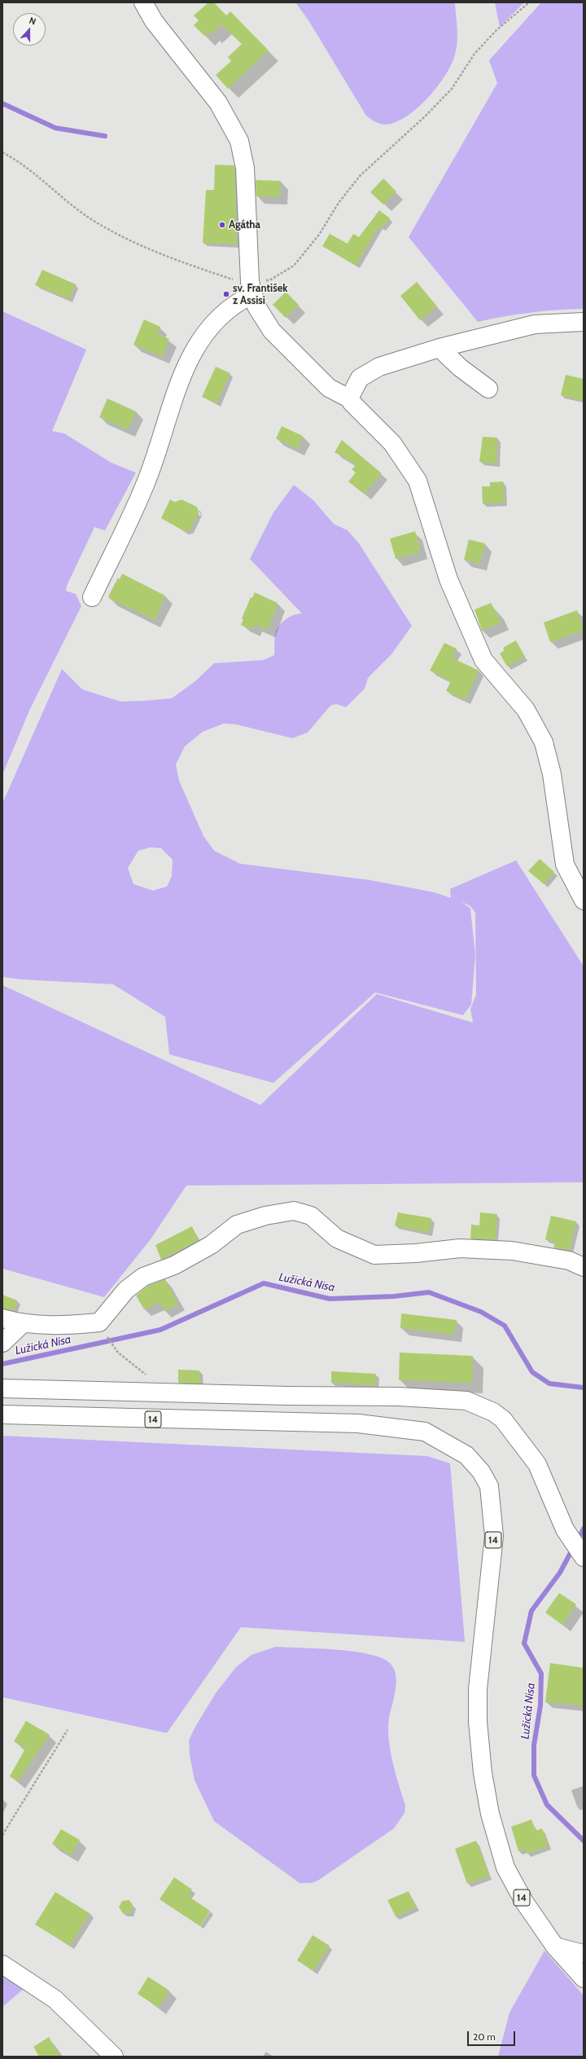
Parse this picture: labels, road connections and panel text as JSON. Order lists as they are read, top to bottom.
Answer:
{
  "streets": {
    "street": ["14"]
  },
  "water": ["Lužická Nisa"],
  "places": ["Agátha", "sv. František z Assisi"],
  "scale_bar": "20 m",
  "north": "top"
}
